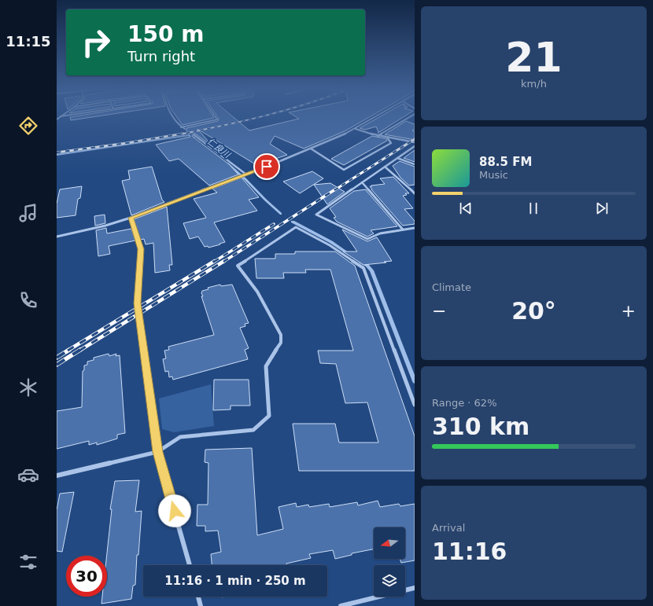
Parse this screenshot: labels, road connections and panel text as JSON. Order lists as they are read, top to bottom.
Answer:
{
  "water": ["仁良川"],
  "north": "left",
  "page": {
    "tabs": "11:15",
    "tile": [
      ["21", "km/h"],
      "Climate",
      ["Range · 62%", "310 km"],
      ["Arrival", "11:16"]
    ],
    "turn": ["150 m", "Turn right"],
    "song": ["88.5 FM", "Music"],
    "heat": ["−", "20°", "+"],
    "limit": "30",
    "trip": "11:16 · 1 min · 250 m"
  }
}
